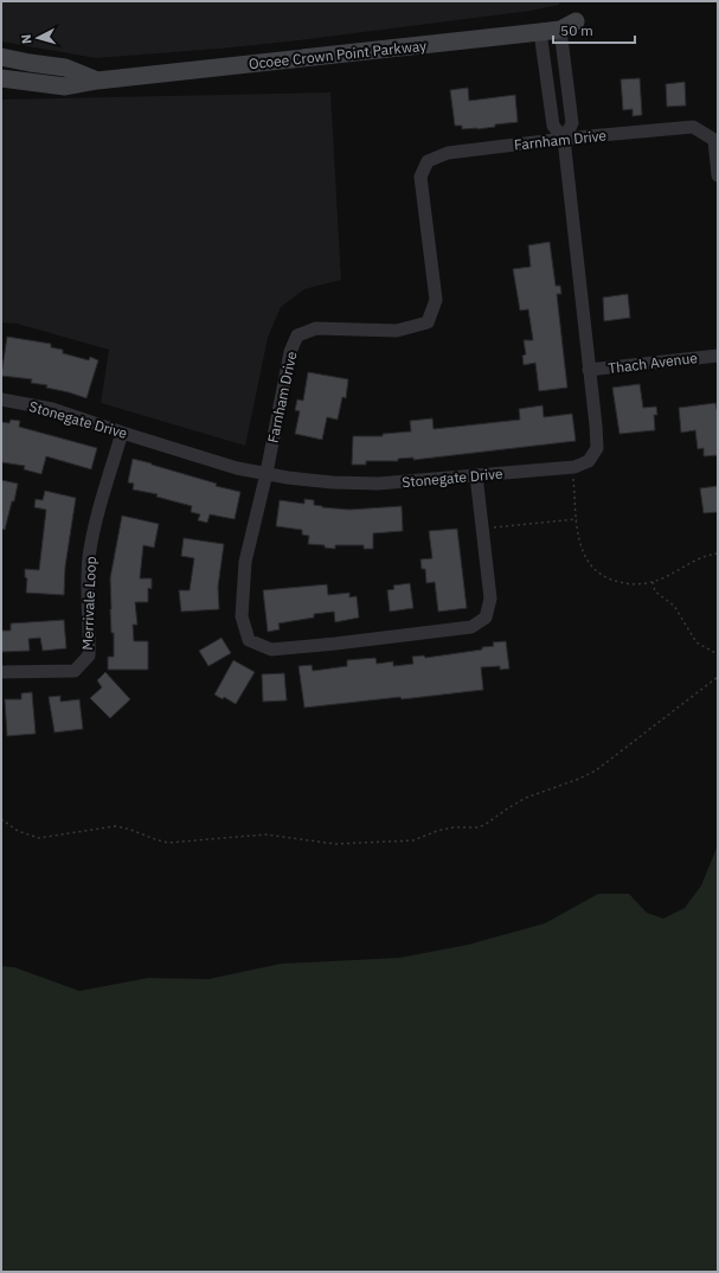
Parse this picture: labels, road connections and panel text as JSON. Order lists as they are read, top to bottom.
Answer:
{
  "streets": {
    "street": [
      "Ocoee Crown Point Parkway",
      "Farnham Drive",
      "Thach Avenue",
      "Stonegate Drive",
      "Merrivale Loop"
    ]
  },
  "crossings": [
    ["Ocoee Crown Point Parkway", "Stonegate Drive"],
    ["Farnham Drive", "Stonegate Drive"],
    ["Thach Avenue", "Stonegate Drive"],
    ["Stonegate Drive", "Merrivale Loop"]
  ],
  "scale_bar": "50 m",
  "north": "left"
}
